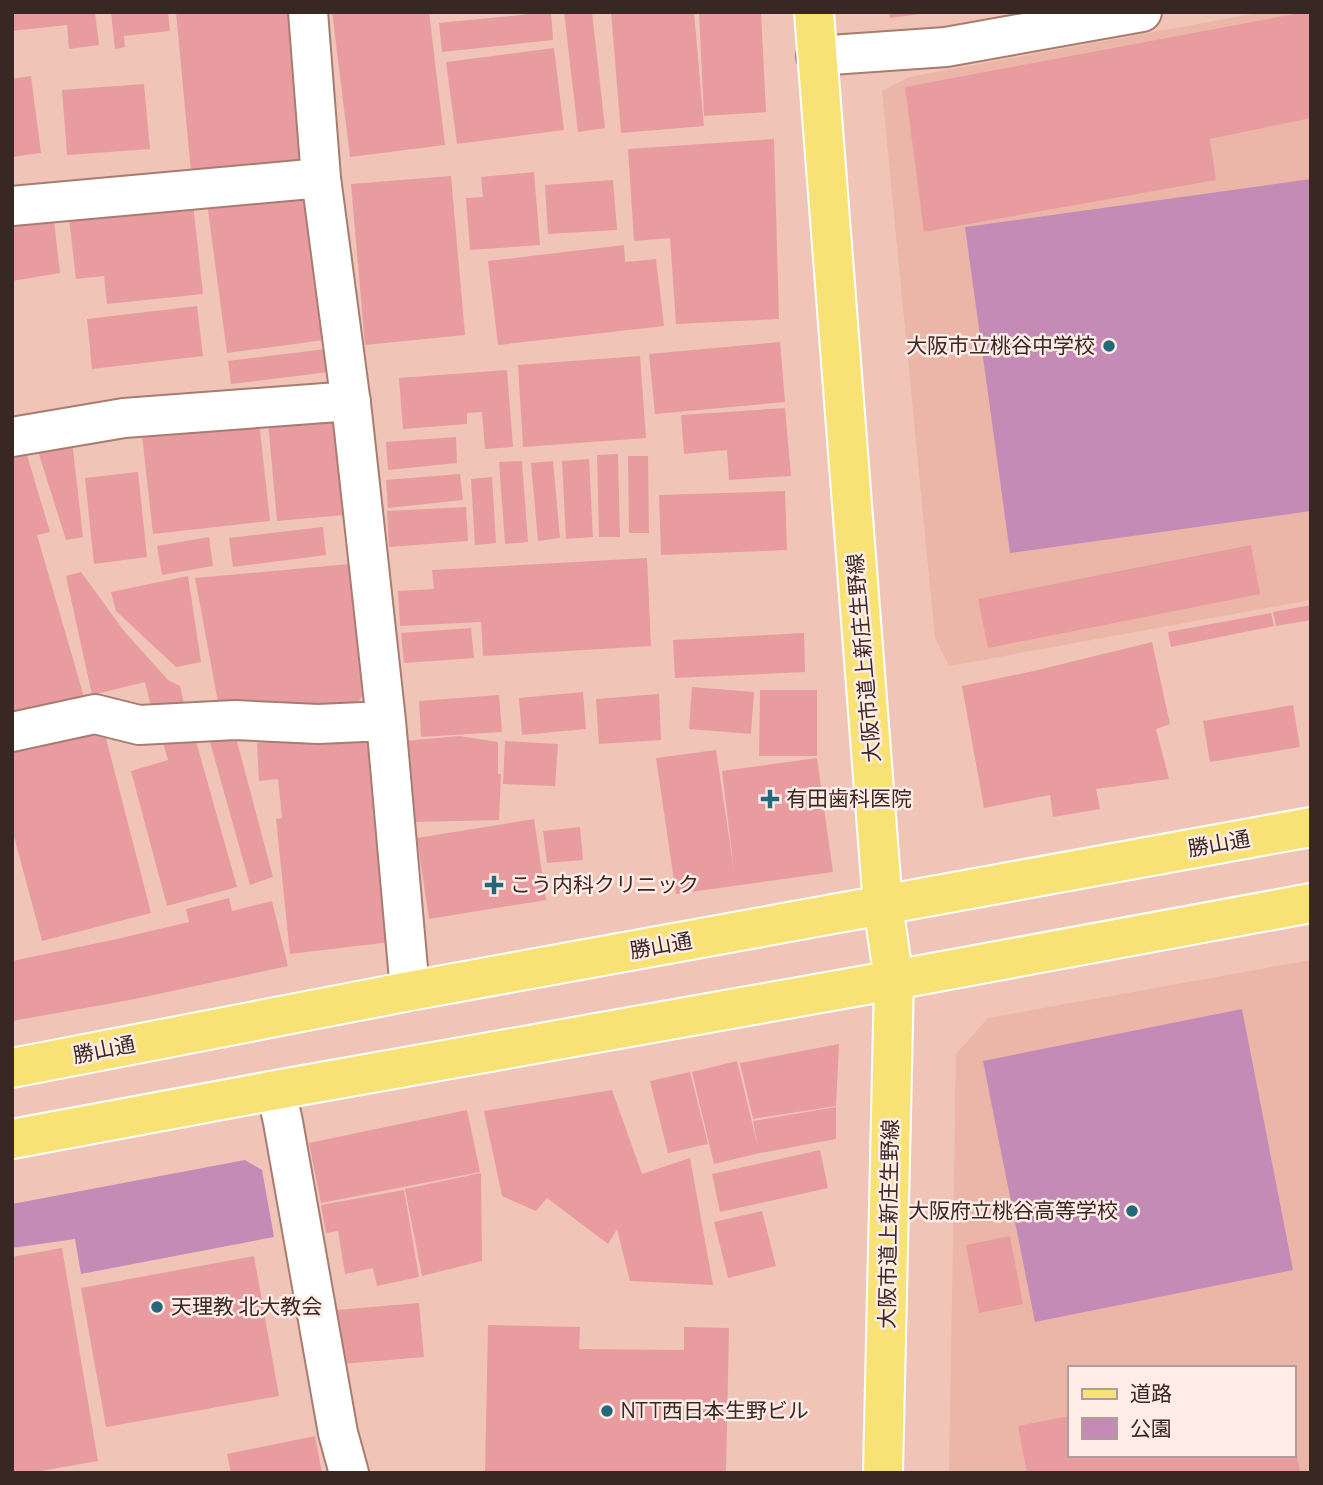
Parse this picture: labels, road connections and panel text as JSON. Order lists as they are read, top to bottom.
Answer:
{
  "streets": {
    "main road": ["大阪市道上新庄生野線", "勝山通"]
  },
  "crossings": [
    ["大阪市道上新庄生野線", "勝山通"]
  ],
  "places": {
    "other": [
      "大阪市立桃谷中学校",
      "大阪府立桃谷高等学校",
      "天理教 北大教会",
      "NTT西日本生野ビル"
    ],
    "health": ["有田歯科医院", "こう内科クリニック"]
  },
  "legend": ["道路", "公園"]
}
